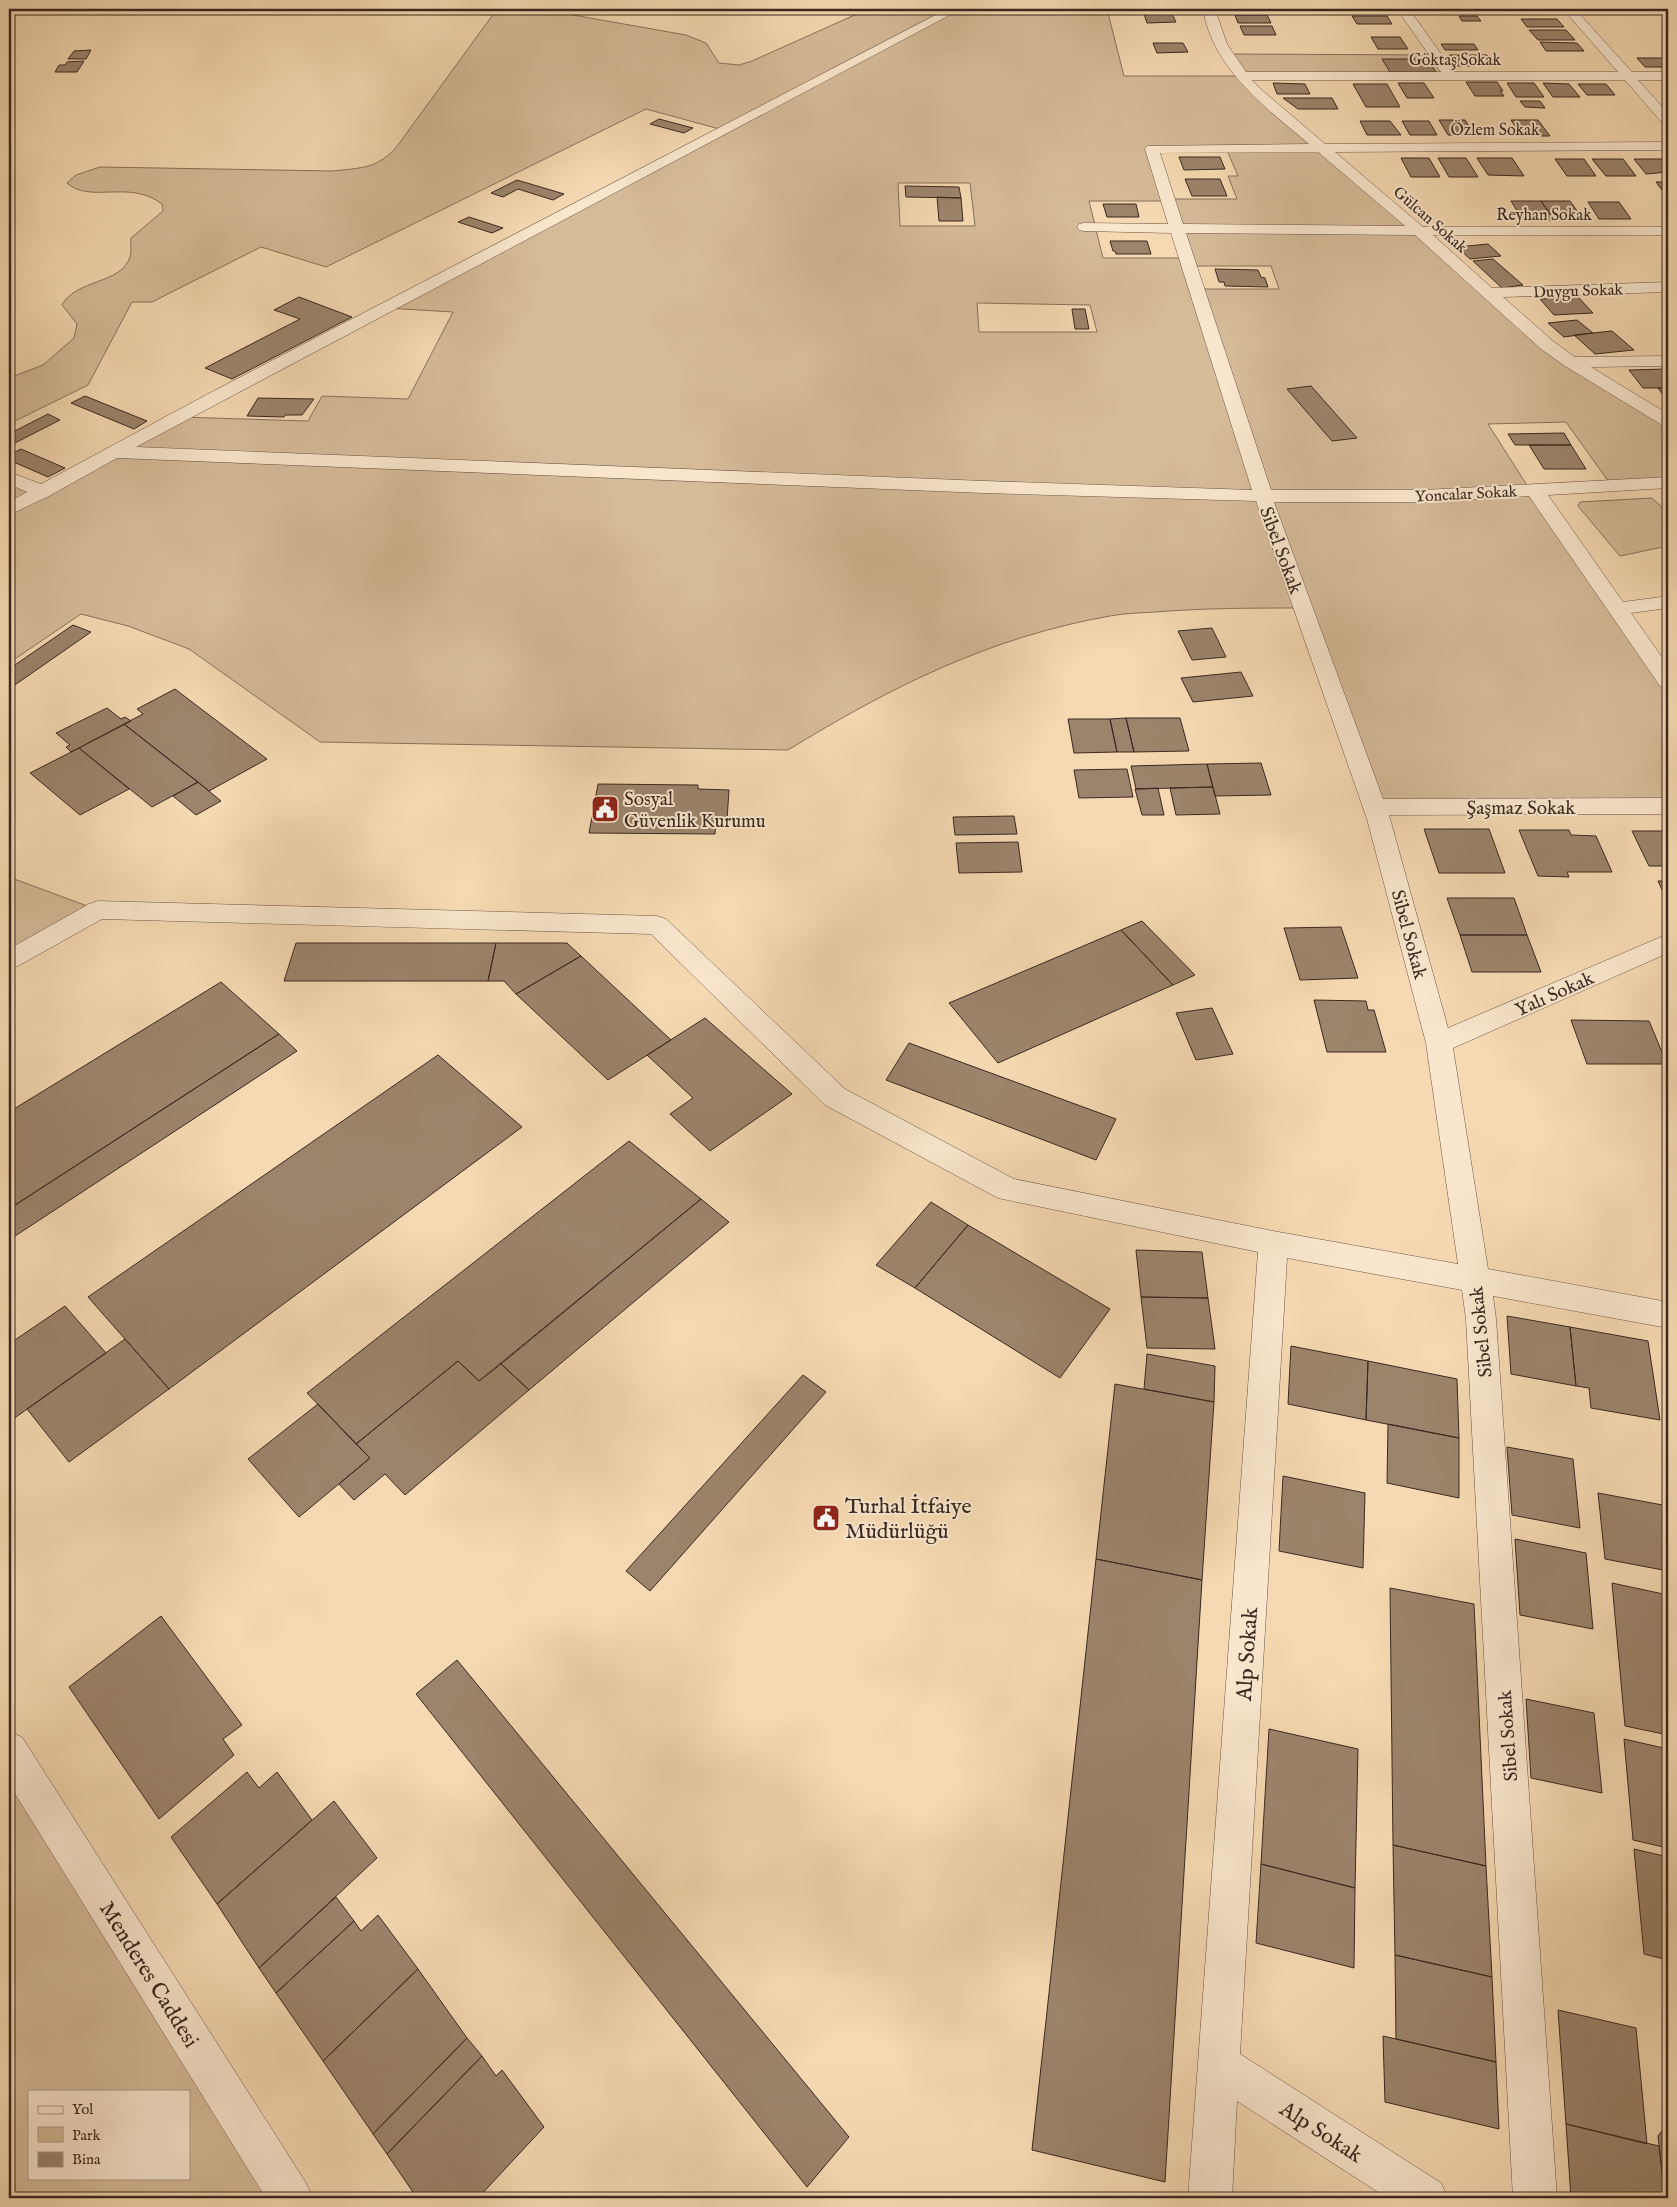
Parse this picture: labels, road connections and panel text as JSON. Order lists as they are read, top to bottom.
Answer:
{
  "streets": {
    "street": [
      "Göktaş Sokak",
      "Özlem Sokak",
      "Reyhan Sokak",
      "Gülcan Sokak",
      "Duygu Sokak",
      "Yoncalar Sokak",
      "Sibel Sokak",
      "Şaşmaz Sokak",
      "Yalı Sokak",
      "Alp Sokak",
      "Menderes Caddesi"
    ]
  },
  "crossings": [
    ["Göktaş Sokak", "Gülcan Sokak"],
    ["Özlem Sokak", "Reyhan Sokak"],
    ["Özlem Sokak", "Gülcan Sokak"],
    ["Özlem Sokak", "Sibel Sokak"],
    ["Reyhan Sokak", "Gülcan Sokak"],
    ["Reyhan Sokak", "Sibel Sokak"],
    ["Gülcan Sokak", "Duygu Sokak"],
    ["Yoncalar Sokak", "Sibel Sokak"],
    ["Sibel Sokak", "Şaşmaz Sokak"],
    ["Sibel Sokak", "Yalı Sokak"]
  ],
  "places": {
    "public building": ["Sosyal Güvenlik Kurumu", "Turhal İtfaiye Müdürlüğü"]
  },
  "legend": ["Yol", "Park", "Bina"]
}
